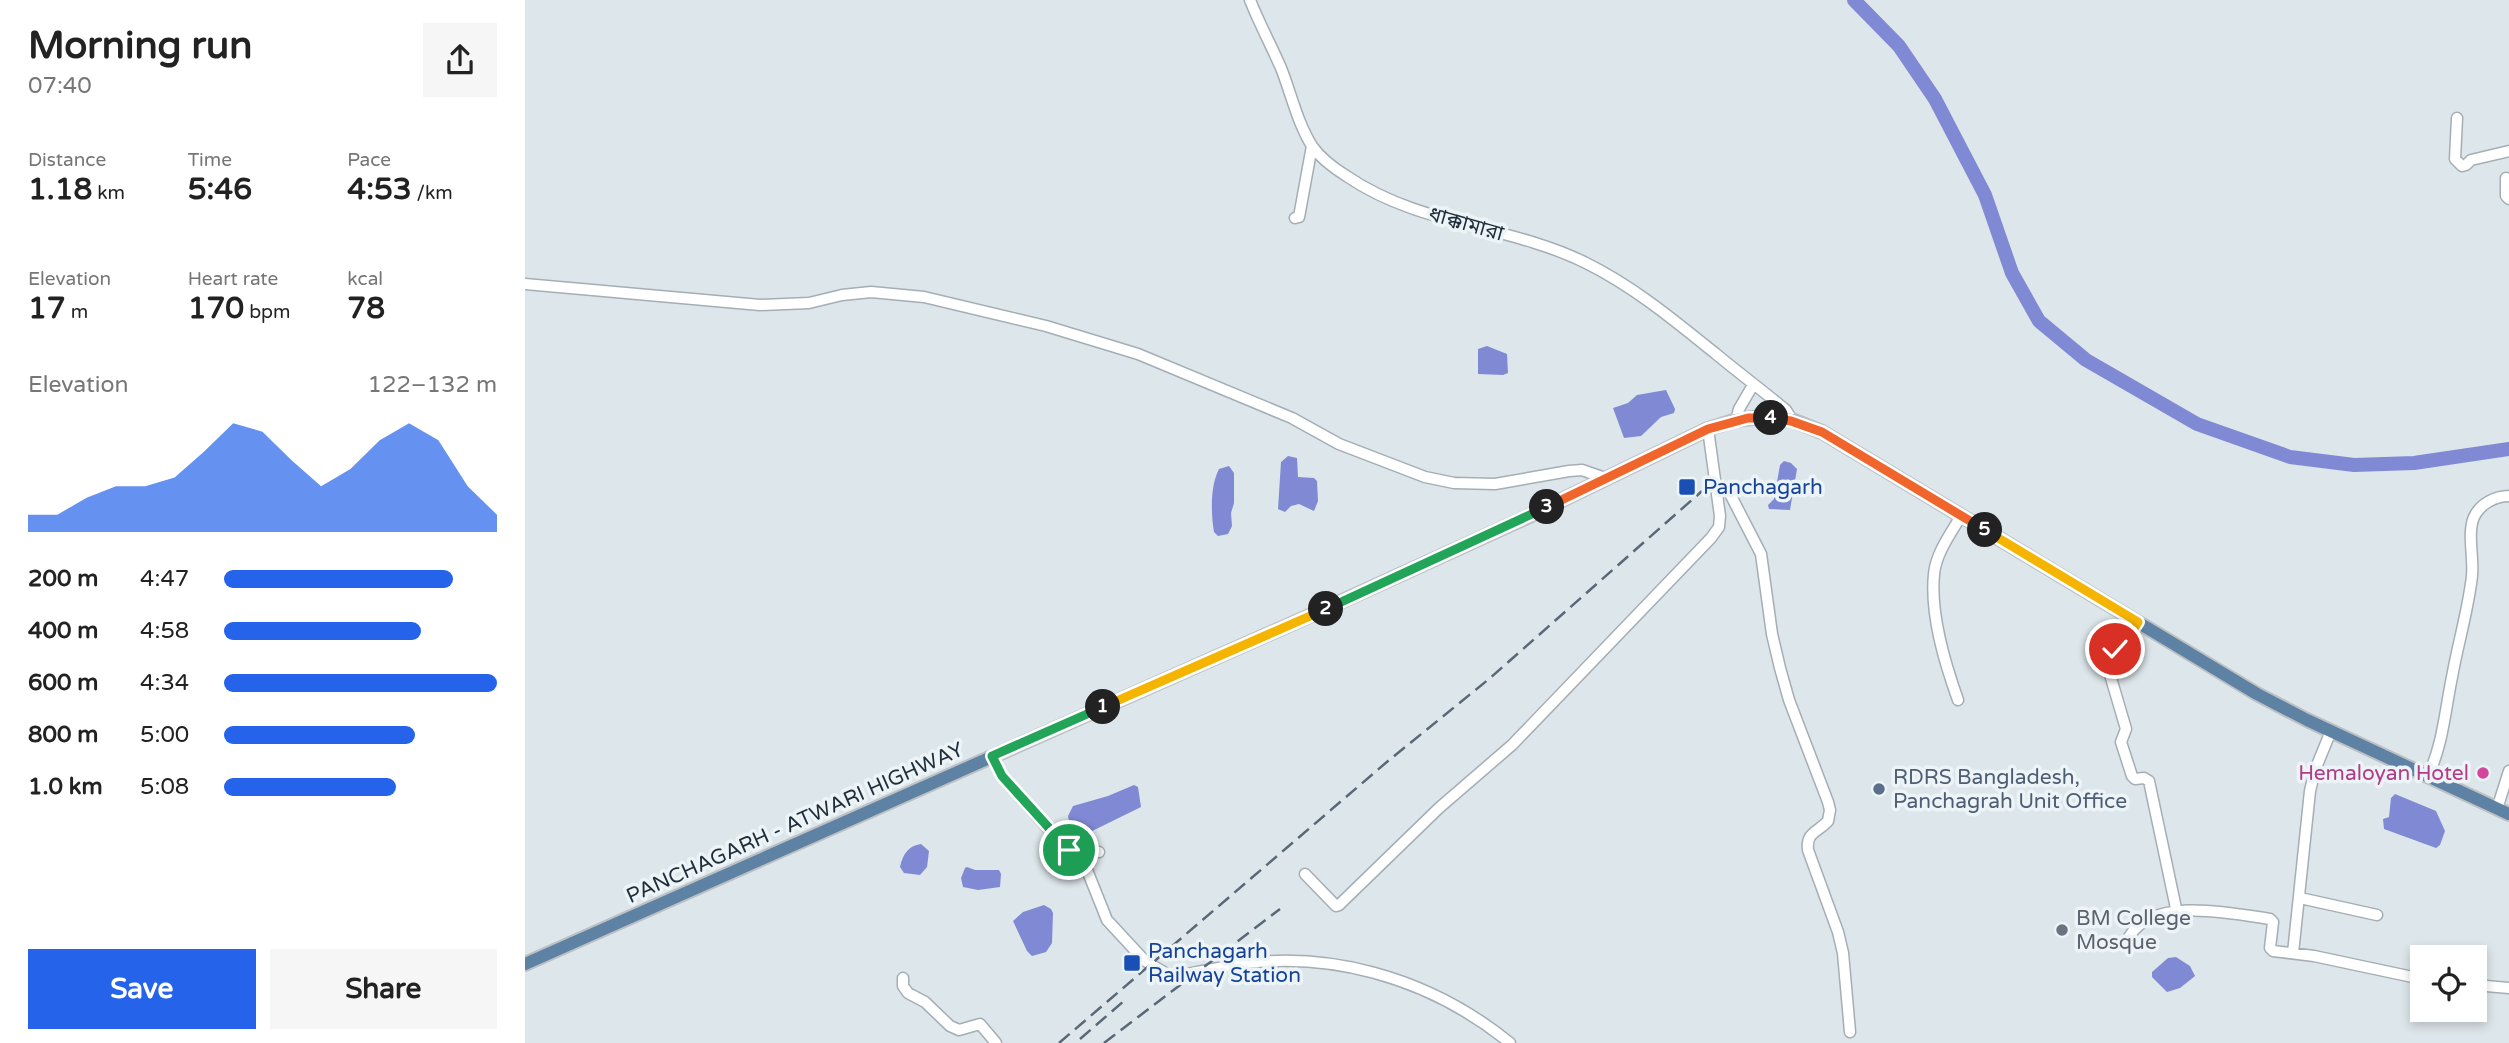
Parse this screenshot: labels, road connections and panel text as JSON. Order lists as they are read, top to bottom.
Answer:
{
  "streets": {
    "main road": ["PANCHAGARH - ATWARI HIGHWAY"],
    "street": ["ধাক্কামারা"]
  },
  "crossings": [
    ["ধাক্কামারা", "PANCHAGARH - ATWARI HIGHWAY"]
  ],
  "places": {
    "transit": ["Panchagarh", "Panchagarh Railway Station"],
    "other": ["Hemaloyan Hotel", "RDRS Bangladesh, Panchagrah Unit Office", "BM College Mosque"]
  },
  "page": {
    "heading": ["Morning run", "07:40"],
    "stats": [
      ["Distance", "1.18 km"],
      ["Time", "5:46"],
      ["Pace", "4:53 /km"],
      ["Elevation", "17 m"],
      ["Heart rate", "170 bpm"],
      ["kcal", "78"]
    ],
    "chart": ["Elevation", "122–132 m"],
    "pins": [
      "4",
      "3",
      "5",
      "2",
      "1"
    ],
    "list": [
      {
        "name": "200 m",
        "note": "4:47"
      },
      {
        "name": "400 m",
        "note": "4:58"
      },
      {
        "name": "600 m",
        "note": "4:34"
      },
      {
        "name": "800 m",
        "note": "5:00"
      },
      {
        "name": "1.0 km",
        "note": "5:08"
      }
    ],
    "buttons": ["Save", "Share"]
  }
}
